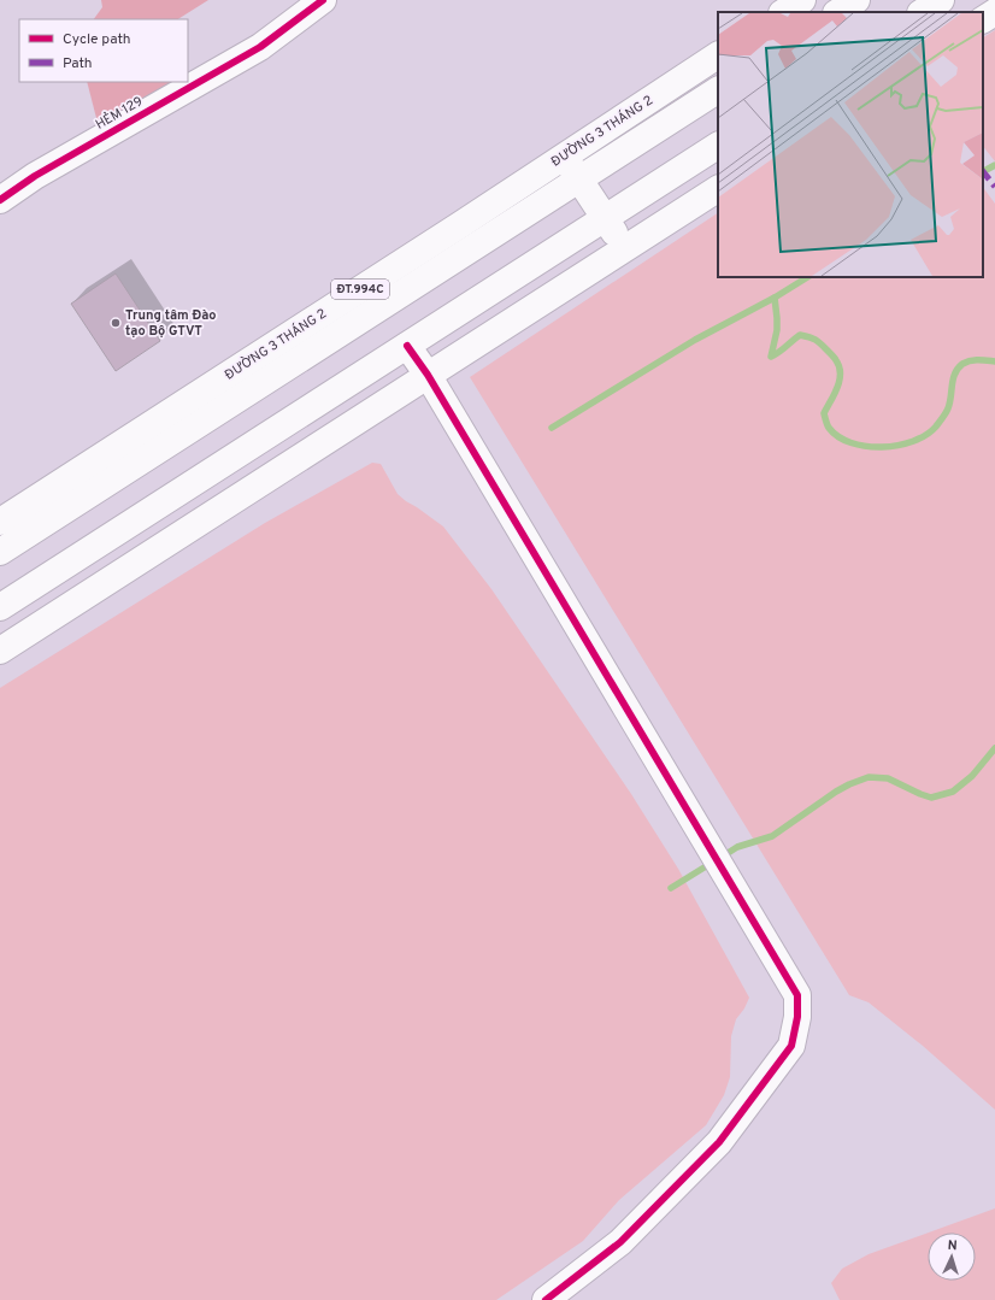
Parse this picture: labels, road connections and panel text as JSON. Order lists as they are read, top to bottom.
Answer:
{
  "streets": {
    "main road": ["HẺM 129", "ĐƯỜNG 3 THÁNG 2", "ĐT.994C"]
  },
  "places": ["Trung tâm Đào tạo Bộ GTVT"],
  "legend": ["Cycle path", "Path"],
  "north": "top"
}
